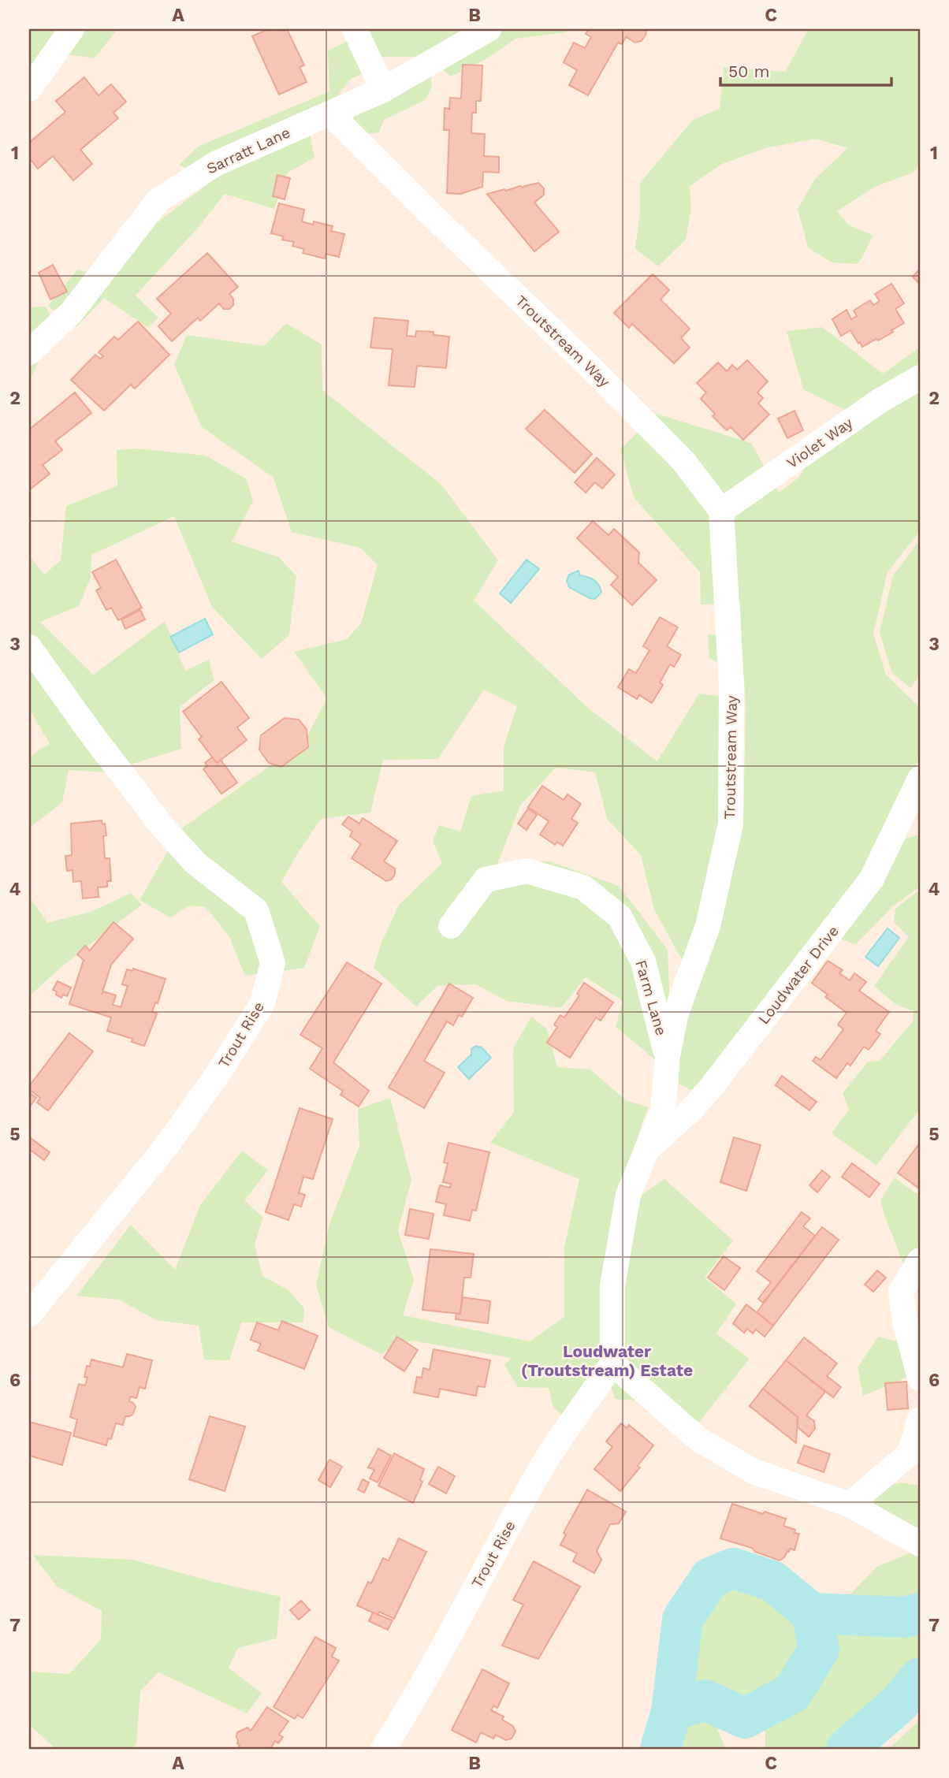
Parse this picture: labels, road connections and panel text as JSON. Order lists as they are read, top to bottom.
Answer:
{
  "streets": {
    "street": [
      "Sarratt Lane",
      "Troutstream Way",
      "Violet Way",
      "Loudwater Drive",
      "Farm Lane",
      "Trout Rise"
    ]
  },
  "crossings": [
    ["Sarratt Lane", "Troutstream Way"],
    ["Troutstream Way", "Violet Way"],
    ["Troutstream Way", "Loudwater Drive"],
    ["Troutstream Way", "Farm Lane"],
    ["Troutstream Way", "Trout Rise"]
  ],
  "districts": ["Loudwater (Troutstream) Estate"],
  "scale_bar": "50 m",
  "grid": {
    "columns": ["A", "B", "C"],
    "rows": [
      "1",
      "2",
      "3",
      "4",
      "5",
      "6",
      "7"
    ]
  }
}
